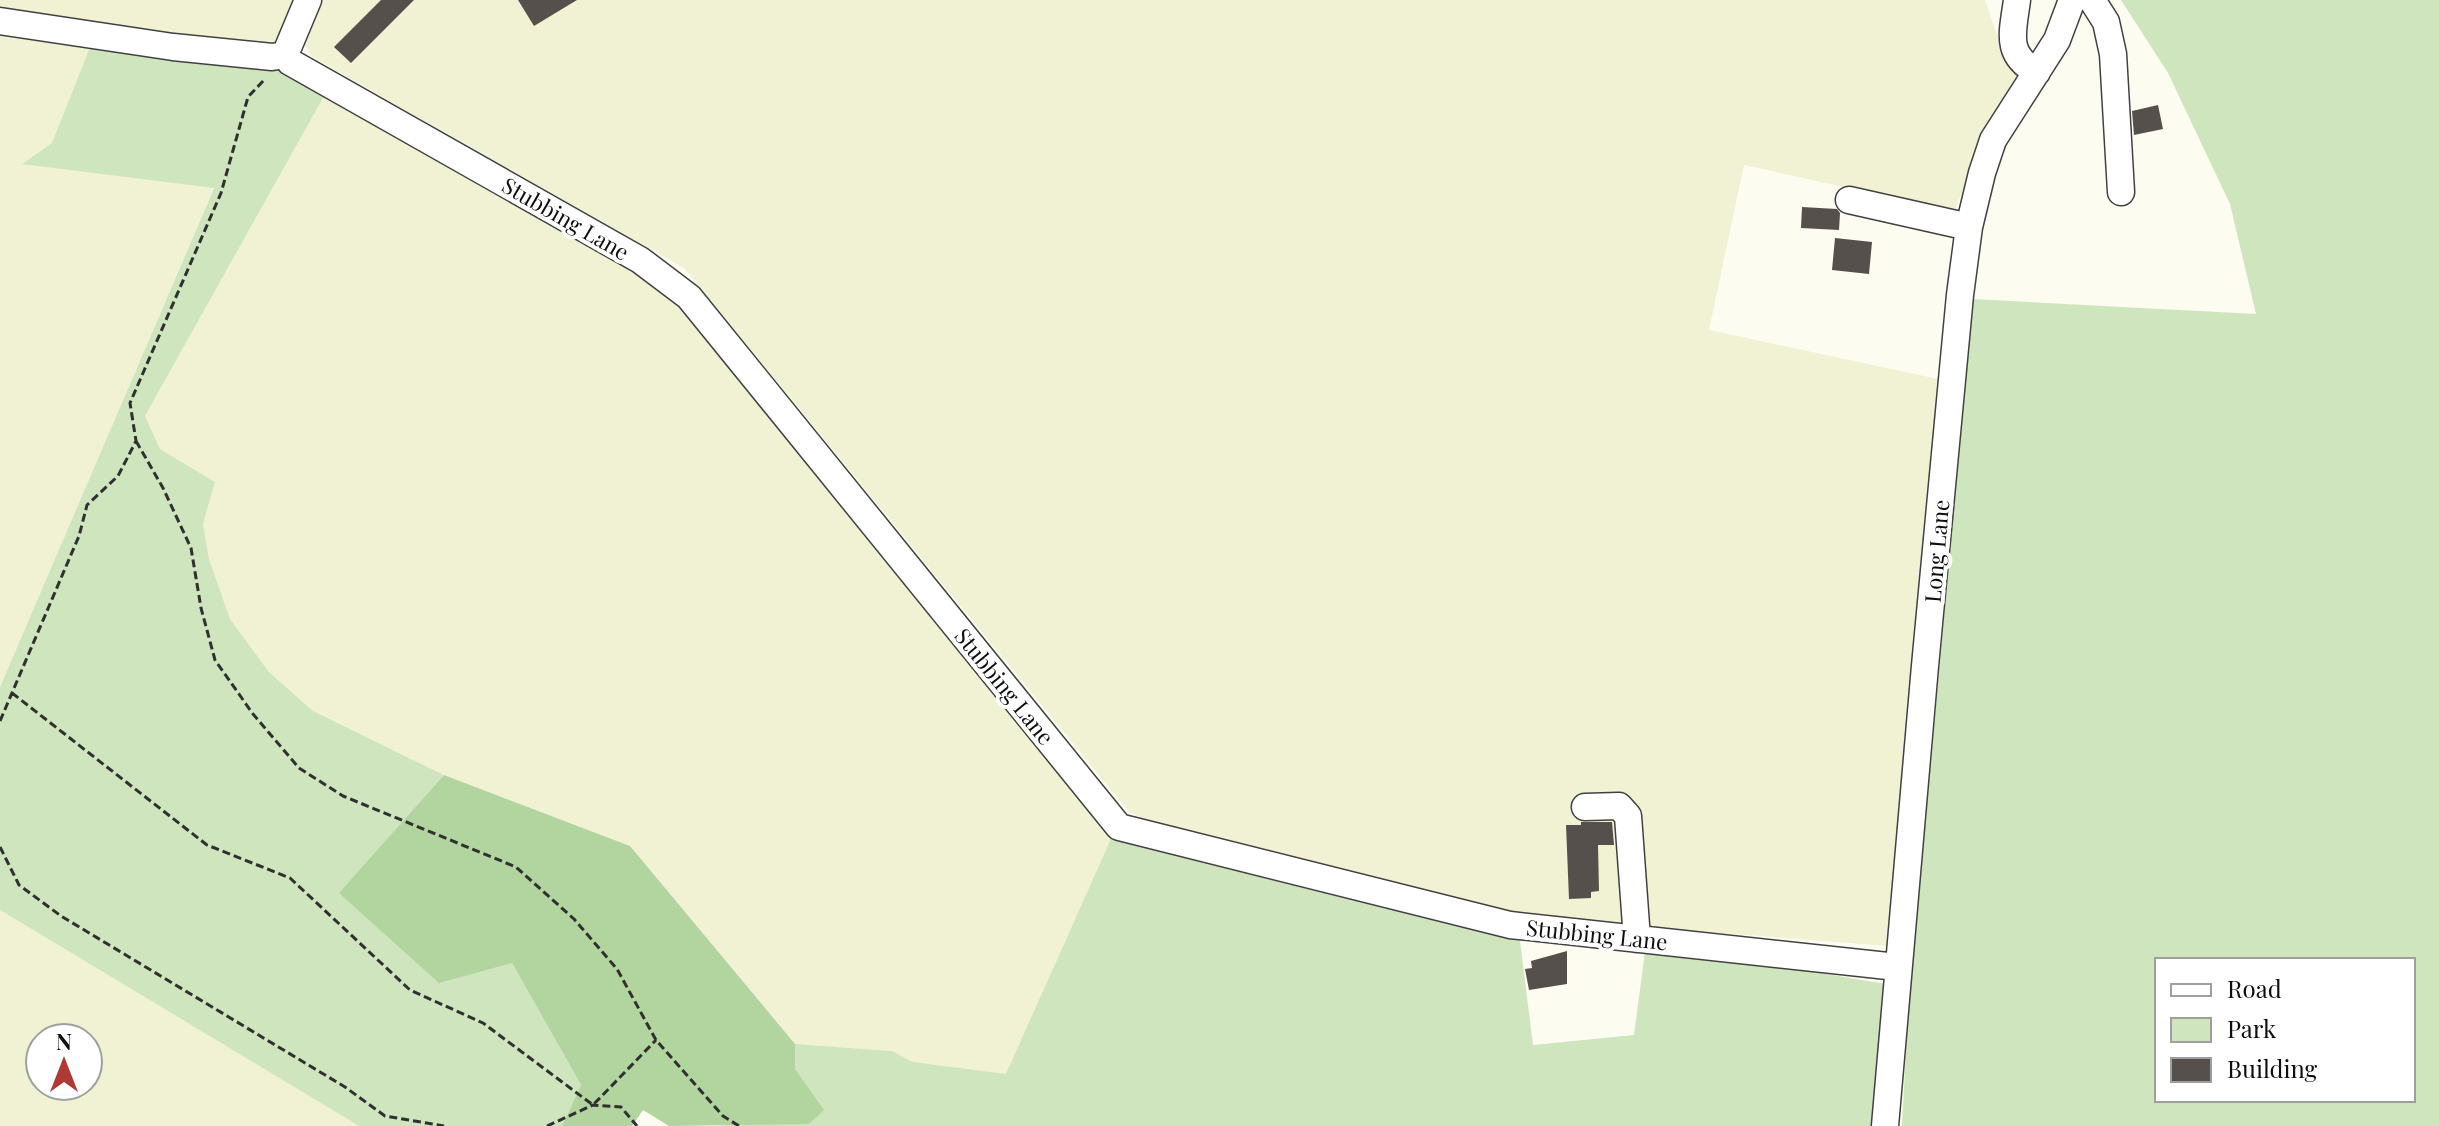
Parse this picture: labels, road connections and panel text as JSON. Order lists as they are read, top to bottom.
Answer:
{
  "streets": {
    "street": ["Stubbing Lane", "Long Lane"]
  },
  "crossings": [
    ["Stubbing Lane", "Long Lane"]
  ],
  "legend": ["Road", "Park", "Building"],
  "north": "top"
}
